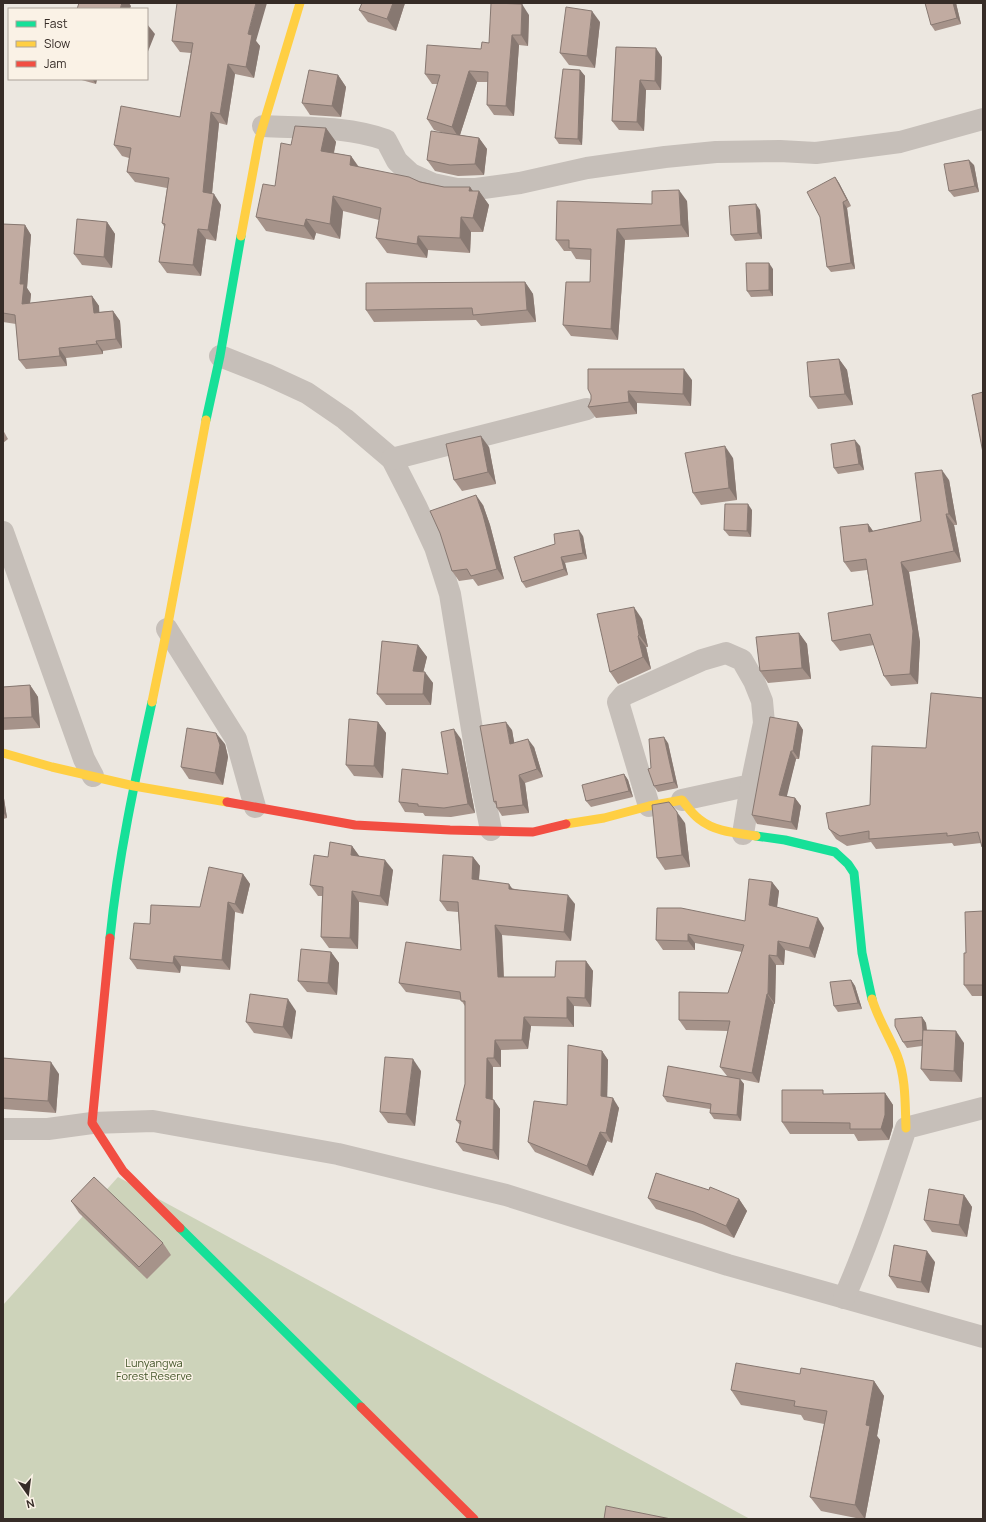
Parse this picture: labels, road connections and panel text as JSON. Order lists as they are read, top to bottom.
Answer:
{
  "parks": ["Lunyangwa Forest Reserve"],
  "legend": ["Fast", "Slow", "Jam"],
  "north": "bottom"
}
